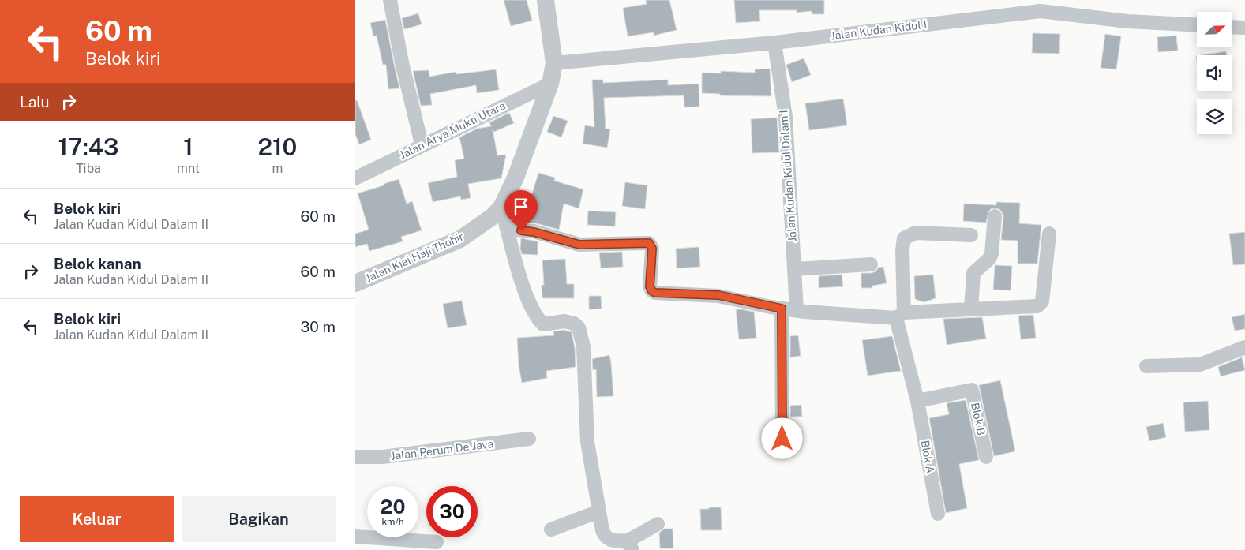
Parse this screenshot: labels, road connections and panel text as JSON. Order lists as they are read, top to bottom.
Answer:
{
  "streets": {
    "street": [
      "Jalan Kudan Kidul I",
      "Jalan Arya Mukti Utara",
      "Jalan Kudan Kidul Dalam I",
      "Jalan Kiai Haji Thohir",
      "Blok B",
      "Jalan Perum De Java",
      "Blok A"
    ]
  },
  "crossings": [
    ["Jalan Kudan Kidul I", "Jalan Kudan Kidul Dalam I"],
    ["Jalan Kudan Kidul I", "Jalan Kiai Haji Thohir"],
    ["Jalan Arya Mukti Utara", "Jalan Kiai Haji Thohir"],
    ["Blok B", "Blok A"]
  ],
  "north": "top right",
  "page": {
    "turn": ["60 m", "Belok kiri"],
    "then": "Lalu",
    "eta": [
      "17:43",
      "Tiba",
      "1",
      "mnt",
      "210",
      "m"
    ],
    "list": [
      {
        "name": "Belok kiri",
        "note": "Jalan Kudan Kidul Dalam II",
        "value": "60 m"
      },
      {
        "name": "Belok kanan",
        "note": "Jalan Kudan Kidul Dalam II",
        "value": "60 m"
      },
      {
        "name": "Belok kiri",
        "note": "Jalan Kudan Kidul Dalam II",
        "value": "30 m"
      }
    ],
    "speed": "20 km/h",
    "limit": "30",
    "buttons": ["Keluar", "Bagikan"]
  }
}
